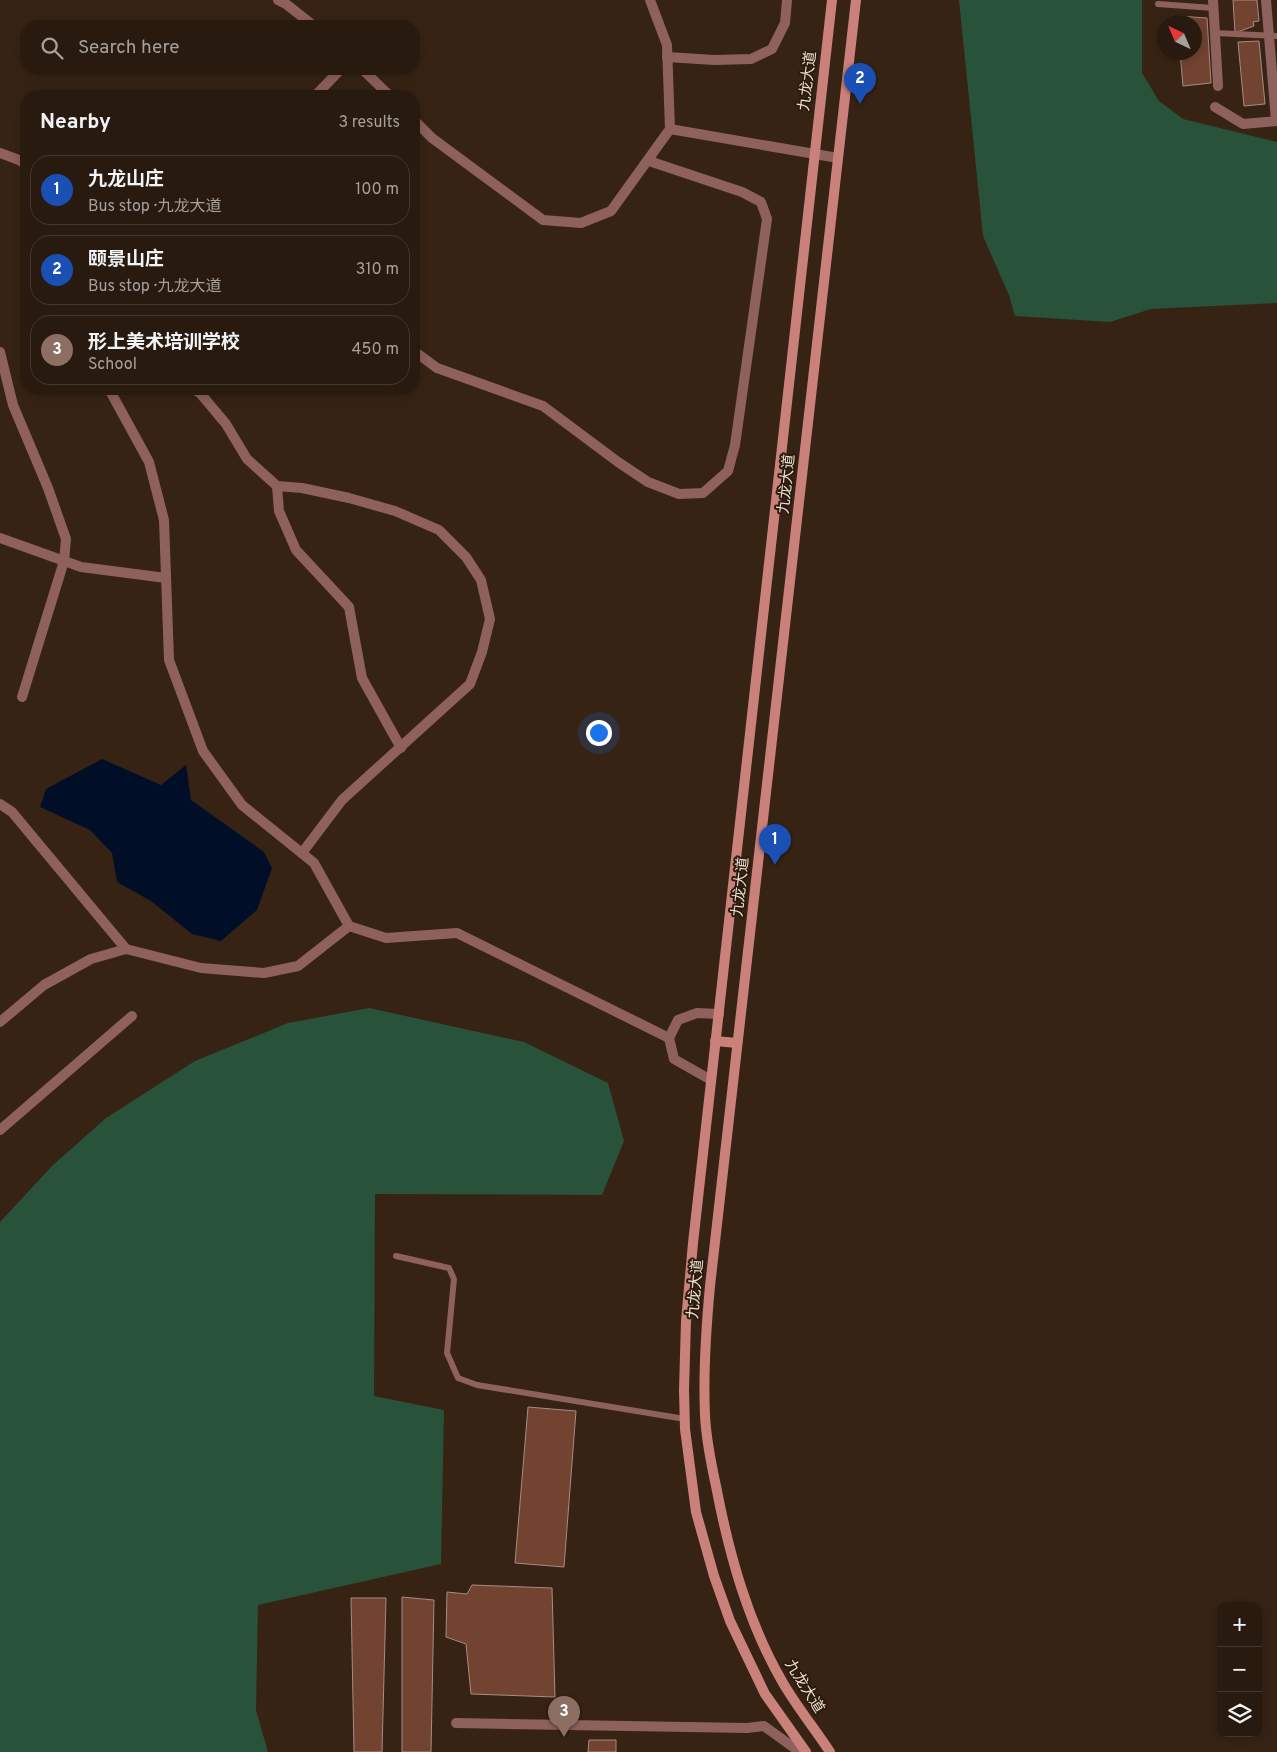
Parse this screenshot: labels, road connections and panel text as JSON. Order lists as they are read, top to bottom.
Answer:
{
  "streets": {
    "main road": ["九龙大道"]
  },
  "north": "top left",
  "page": {
    "search": "Search here",
    "pins": ["2", "1", "3"],
    "heading": ["Nearby", "3 results"],
    "list": [
      {
        "mark": "1",
        "name": "九龙山庄",
        "note": "Bus stop · 九龙大道",
        "value": "100 m"
      },
      {
        "mark": "2",
        "name": "颐景山庄",
        "note": "Bus stop · 九龙大道",
        "value": "310 m"
      },
      {
        "mark": "3",
        "name": "形上美术培训学校",
        "note": "School",
        "value": "450 m"
      }
    ],
    "map_buttons": ["+", "−"]
  }
}
